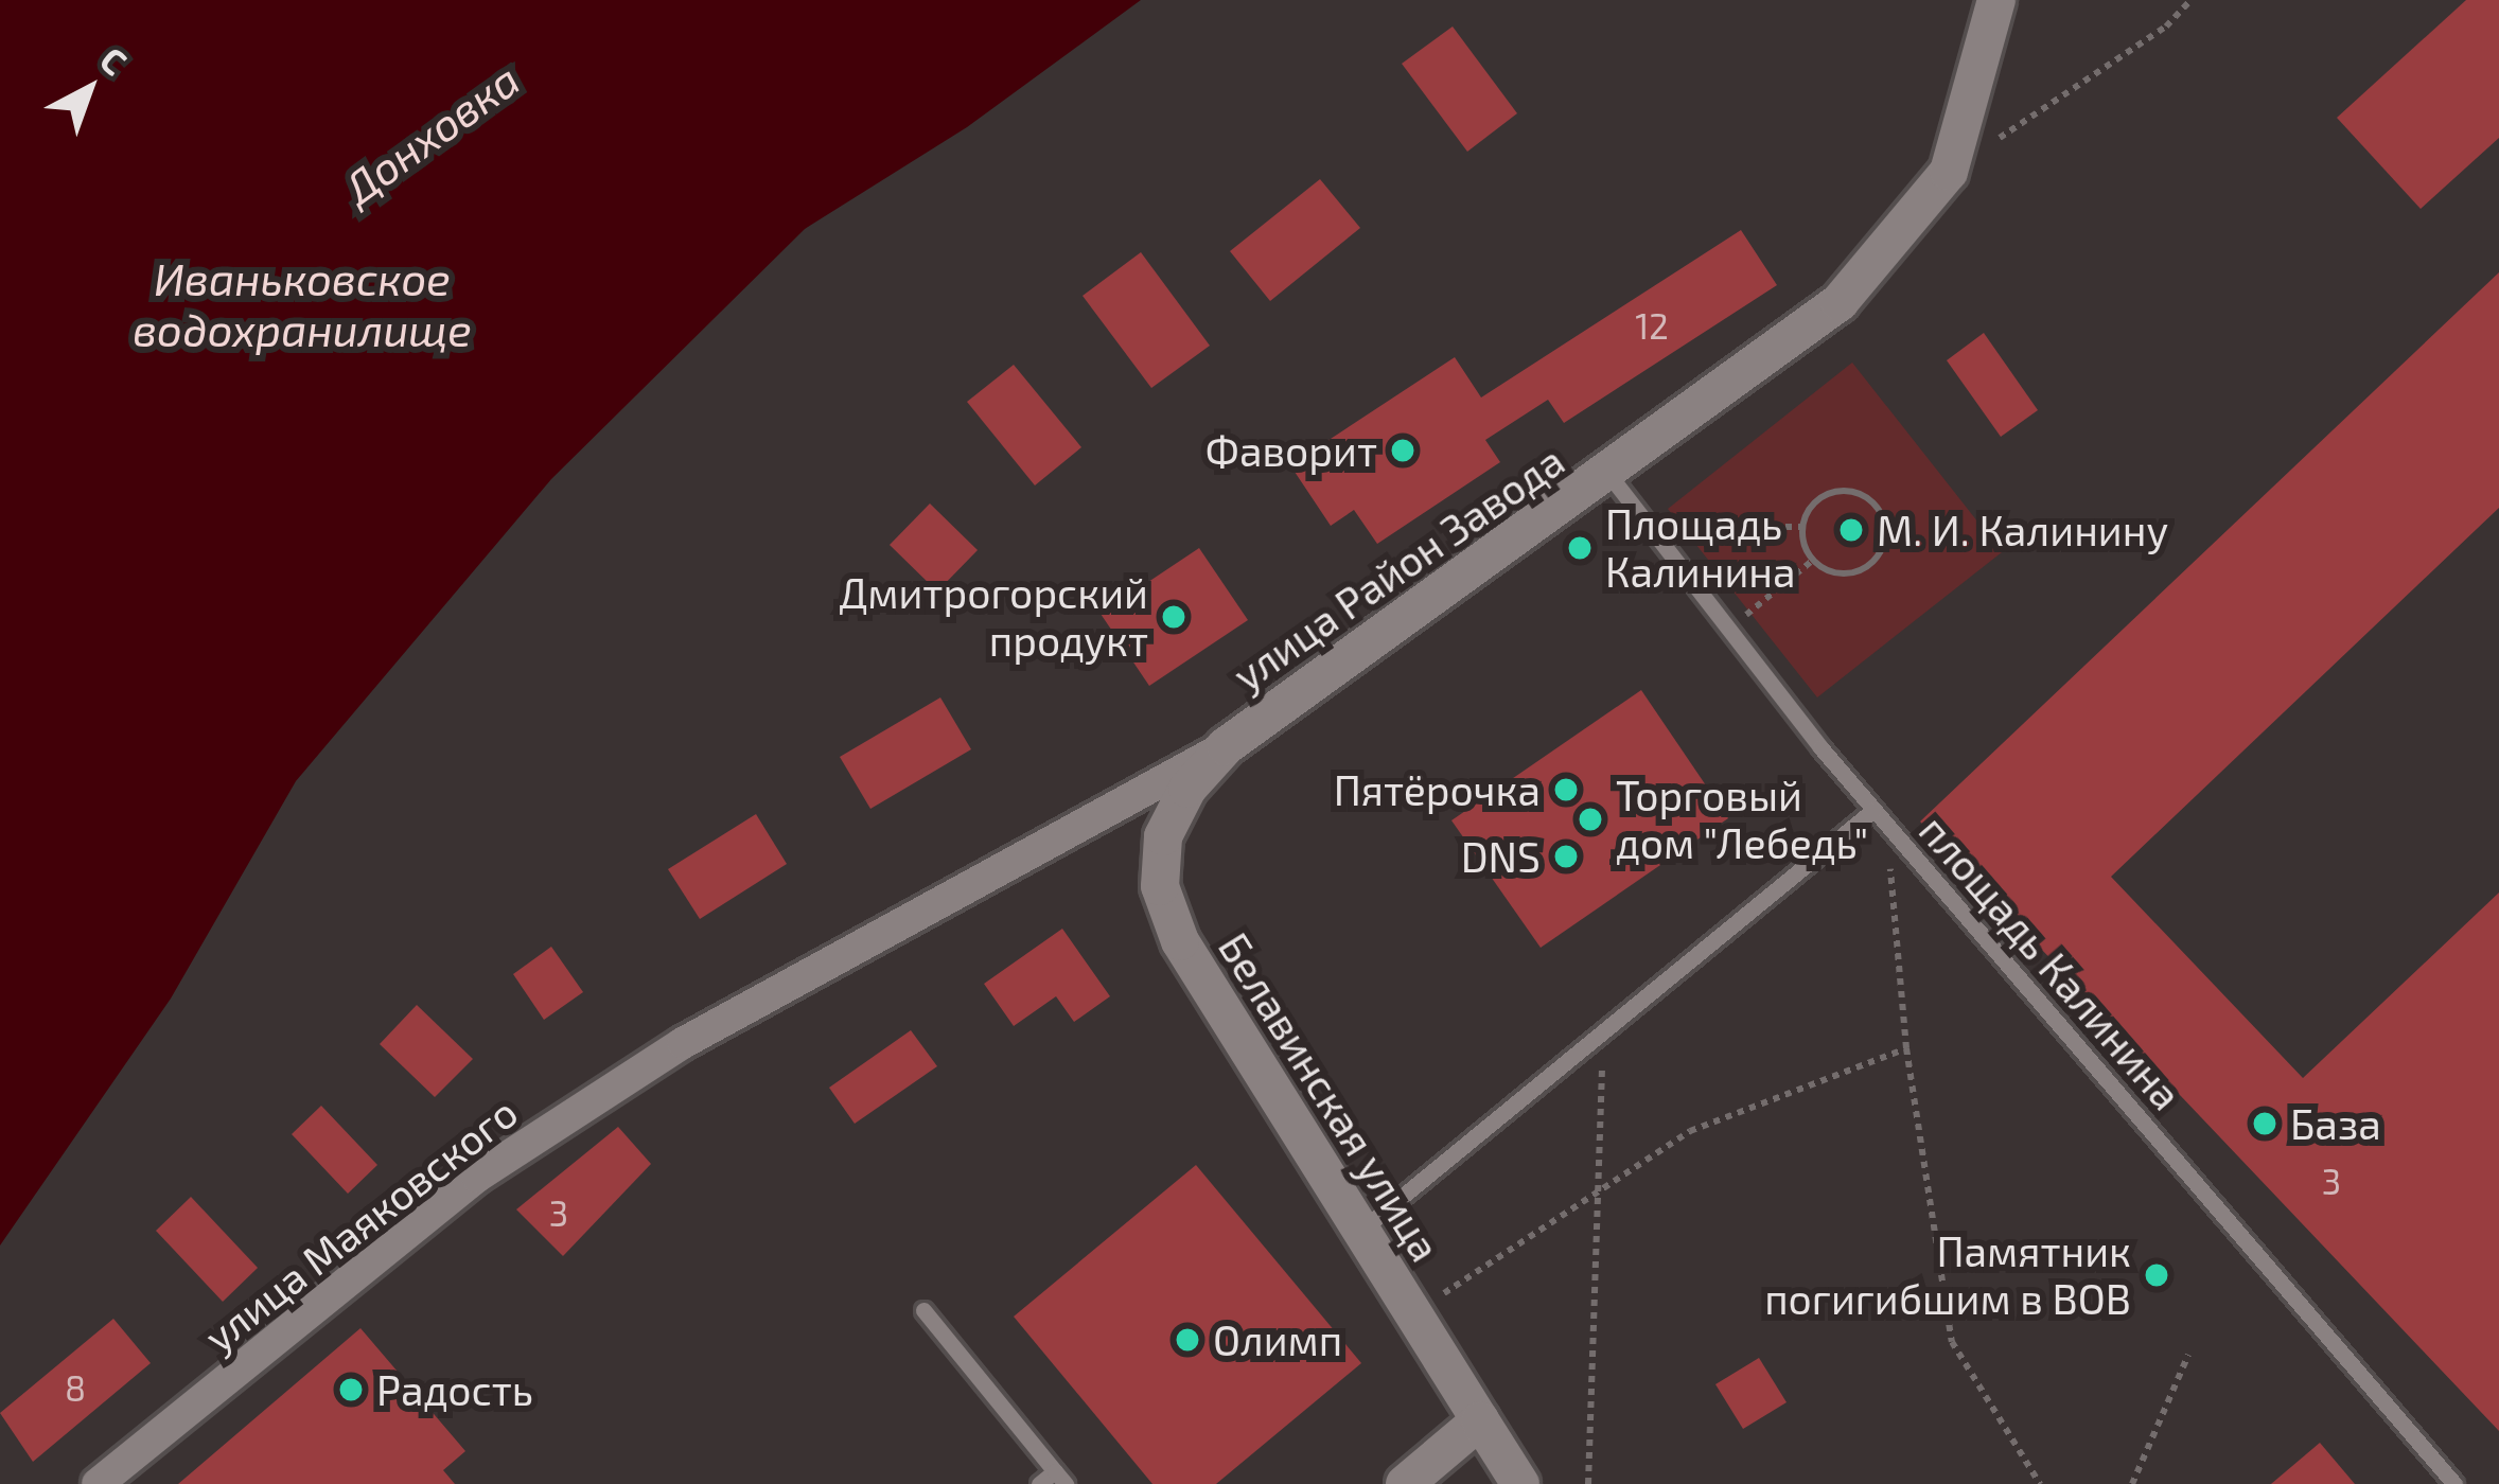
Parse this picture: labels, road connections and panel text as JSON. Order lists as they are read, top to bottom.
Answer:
{
  "streets": {
    "street": ["улица Район Завода", "Белавинская улица", "улица Маяковского"],
    "lane": ["площадь Калинина"]
  },
  "crossings": [
    ["улица Район Завода", "площадь Калинина"],
    ["улица Район Завода", "Белавинская улица"],
    ["улица Район Завода", "улица Маяковского"]
  ],
  "water": ["Донховка", "Иваньковское водохранилище"],
  "places": [
    "Фаворит",
    "М. И. Калинину",
    "Площадь Калинина",
    "Дмитрогорский продукт",
    "Пятёрочка",
    "Торговый дом \"Лебедь\"",
    "DNS",
    "База",
    "Памятник погигибшим в ВОВ",
    "Олимп",
    "Радость"
  ],
  "house_numbers": [
    "12",
    "3",
    "3",
    "8"
  ],
  "north": "top right"
}
